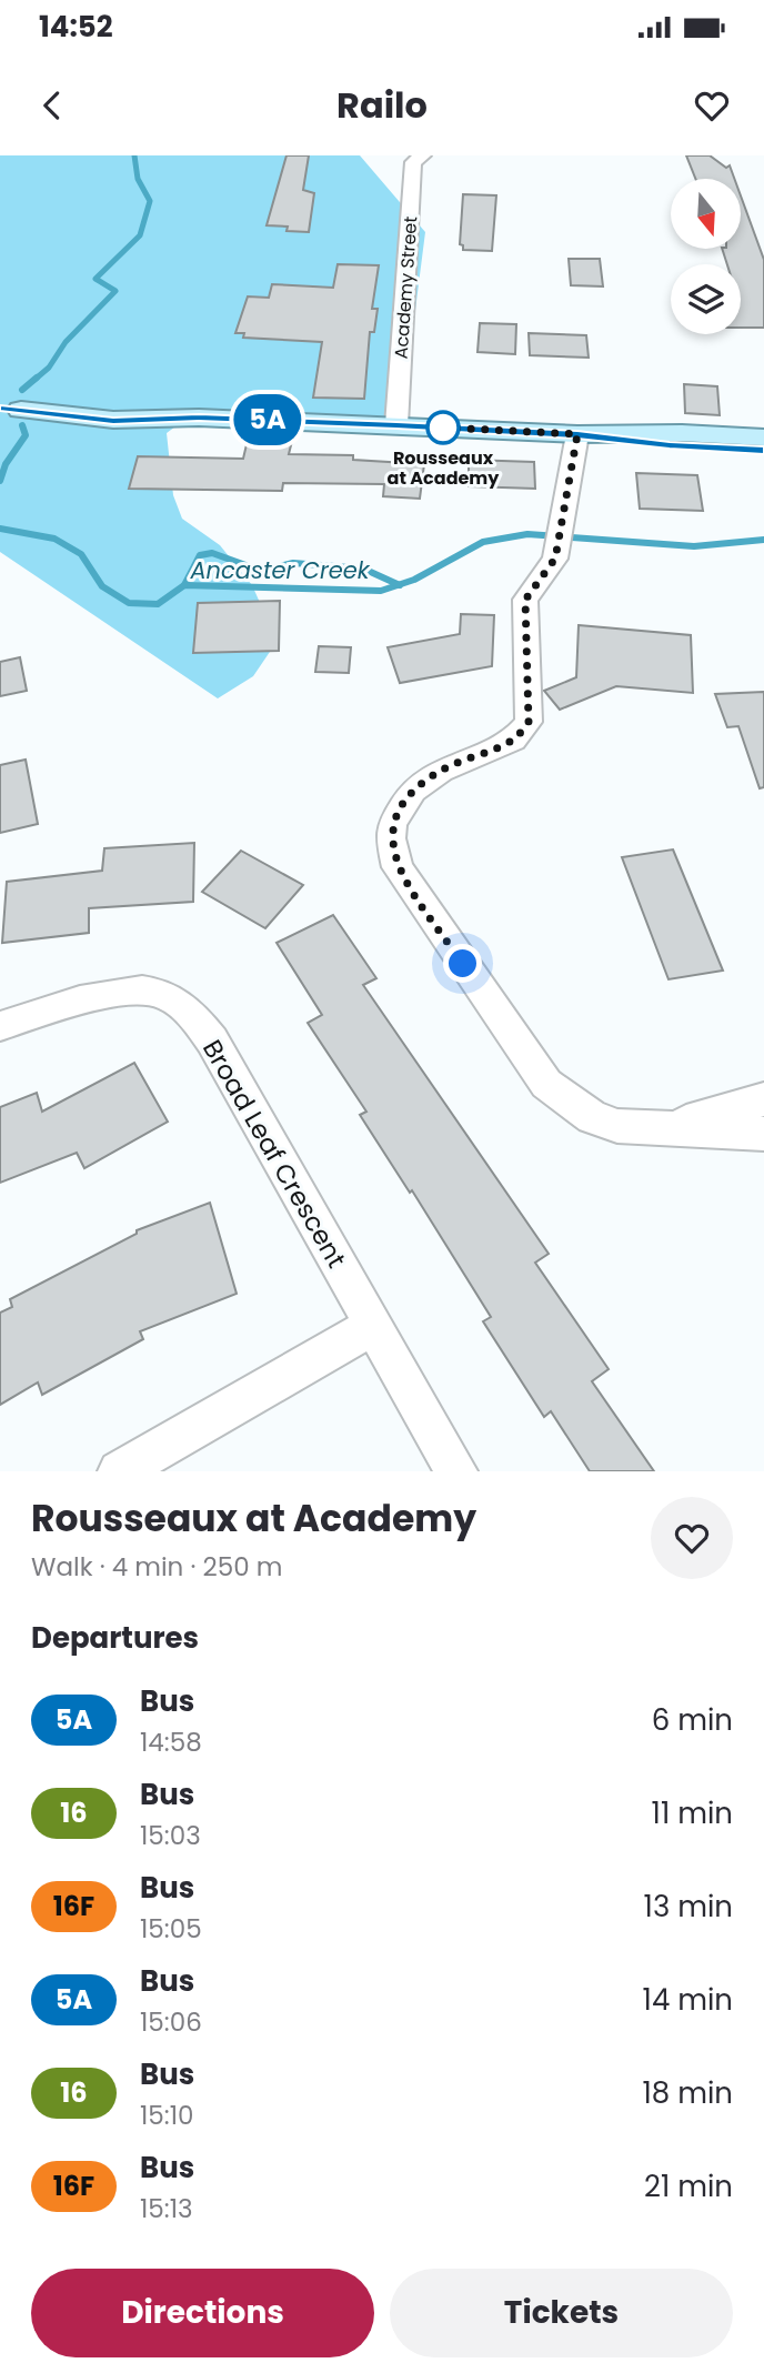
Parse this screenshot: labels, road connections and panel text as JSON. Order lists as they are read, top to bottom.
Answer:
{
  "streets": {
    "street": ["Academy Street", "Broad Leaf Crescent"]
  },
  "water": ["Ancaster Creek"],
  "places": ["Rousseaux at Academy"],
  "lines": ["bus line 5A"],
  "north": "bottom",
  "page": {
    "status": "14:52",
    "header": "Railo",
    "on_map": "5A",
    "heading": [
      ["Rousseaux at Academy", "Walk · 4 min · 250 m"],
      "Departures"
    ],
    "list": [
      {
        "mark": "5A",
        "name": "Bus",
        "note": "14:58",
        "value": "6 min"
      },
      {
        "mark": "16",
        "name": "Bus",
        "note": "15:03",
        "value": "11 min"
      },
      {
        "mark": "16F",
        "name": "Bus",
        "note": "15:05",
        "value": "13 min"
      },
      {
        "mark": "5A",
        "name": "Bus",
        "note": "15:06",
        "value": "14 min"
      },
      {
        "mark": "16",
        "name": "Bus",
        "note": "15:10",
        "value": "18 min"
      },
      {
        "mark": "16F",
        "name": "Bus",
        "note": "15:13",
        "value": "21 min"
      }
    ],
    "buttons": ["Directions", "Tickets"]
  }
}
